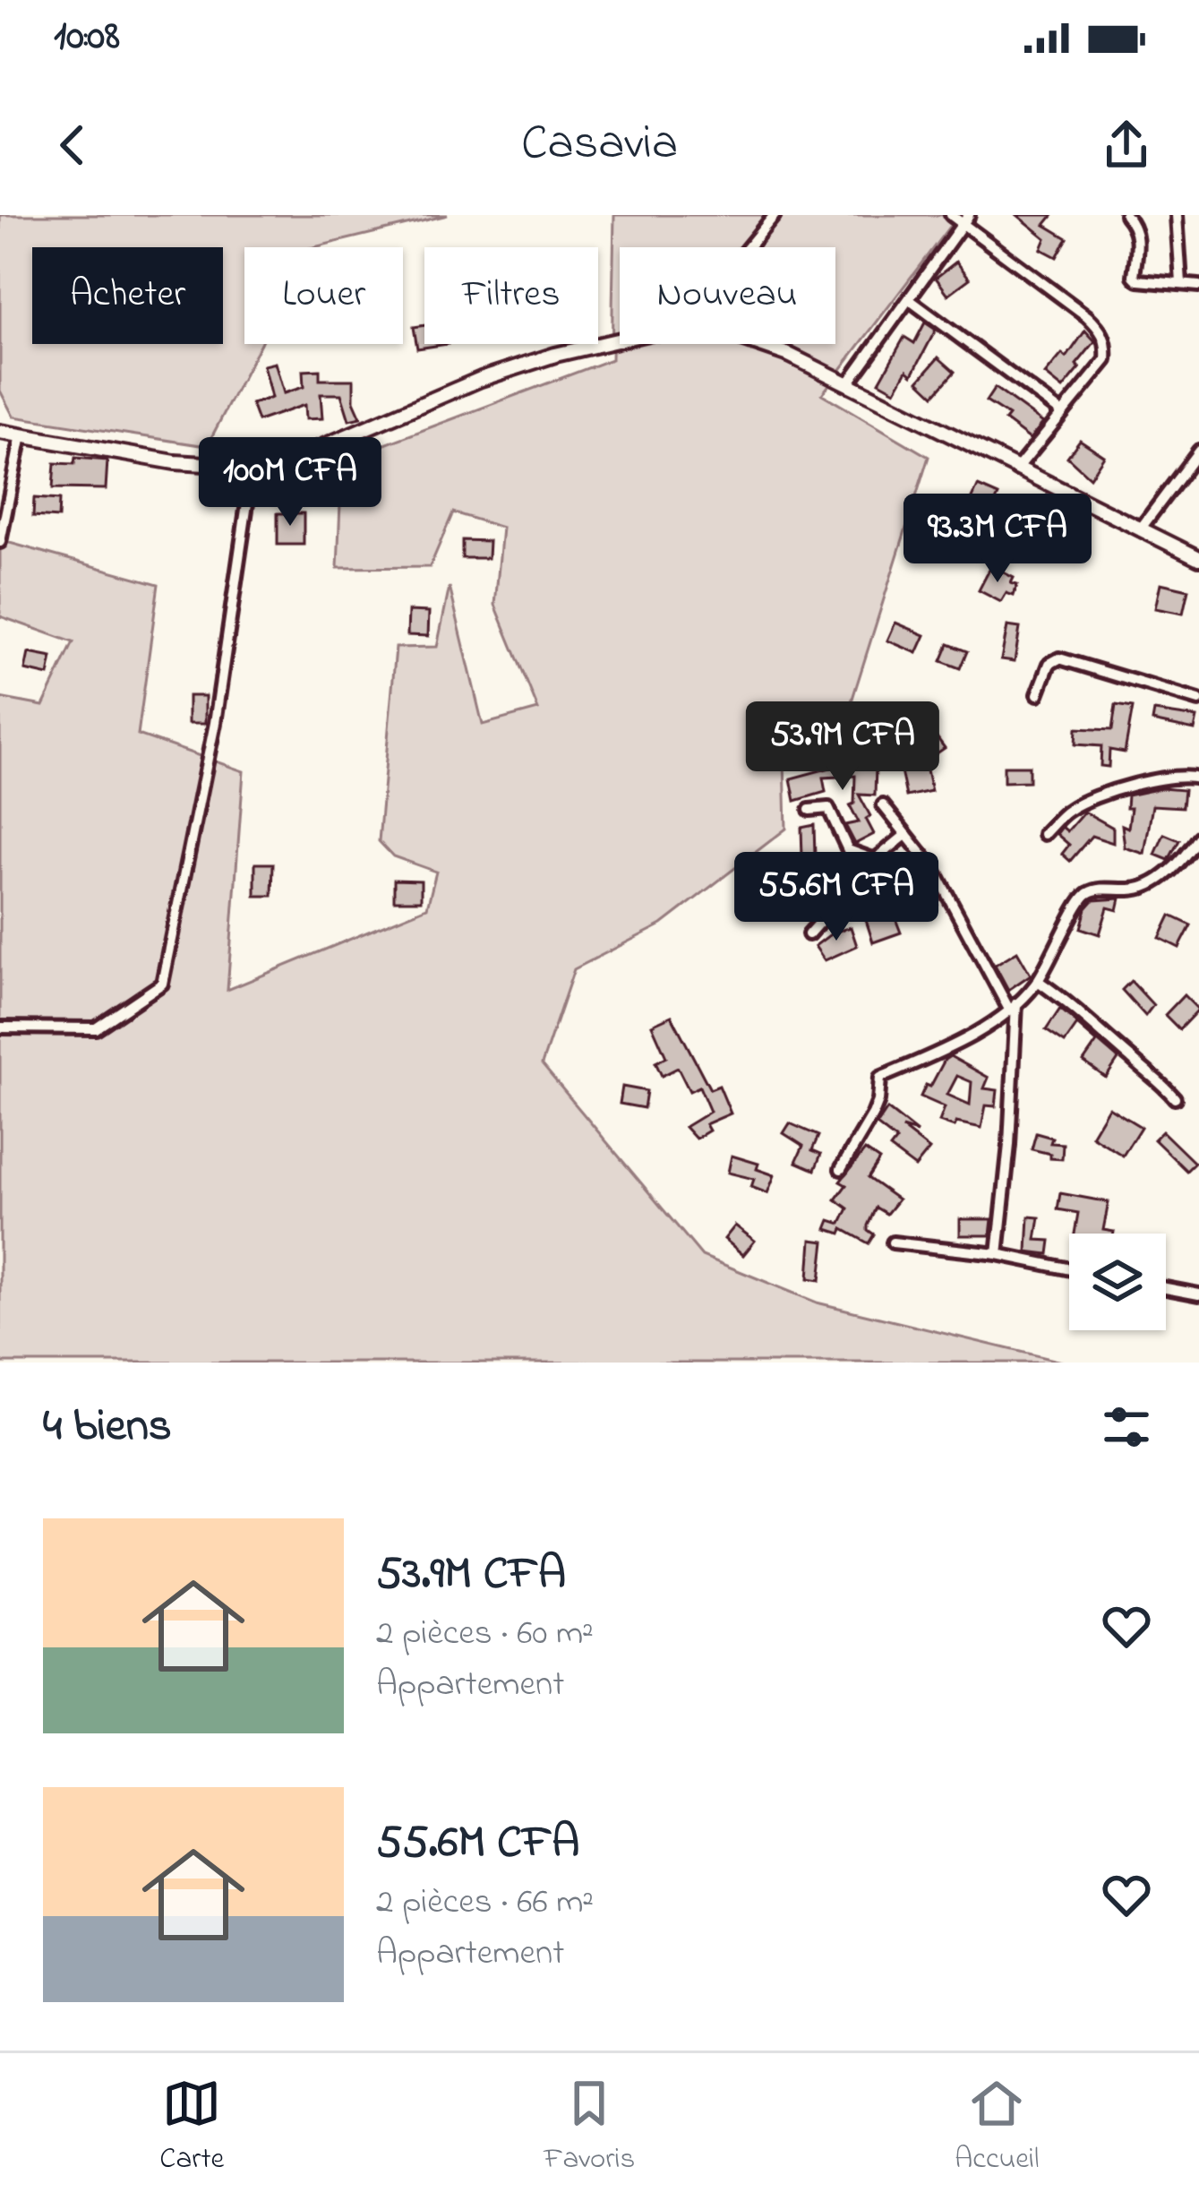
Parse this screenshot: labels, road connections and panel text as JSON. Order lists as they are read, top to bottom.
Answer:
{
  "page": {
    "status": "10:08",
    "header": "Casavia",
    "chip": [
      "Acheter",
      "Louer",
      "Filtres",
      "Nouveau"
    ],
    "price": [
      "100M CFA",
      "93.3M CFA",
      "53.9M CFA",
      "55.6M CFA"
    ],
    "heading": "4 biens",
    "list": [
      {
        "name": "53.9M CFA",
        "note": "2 pièces · 60 m² · Appartement"
      },
      {
        "name": "55.6M CFA",
        "note": "2 pièces · 66 m² · Appartement"
      }
    ],
    "tabs": ["Carte", "Favoris", "Accueil"]
  }
}
